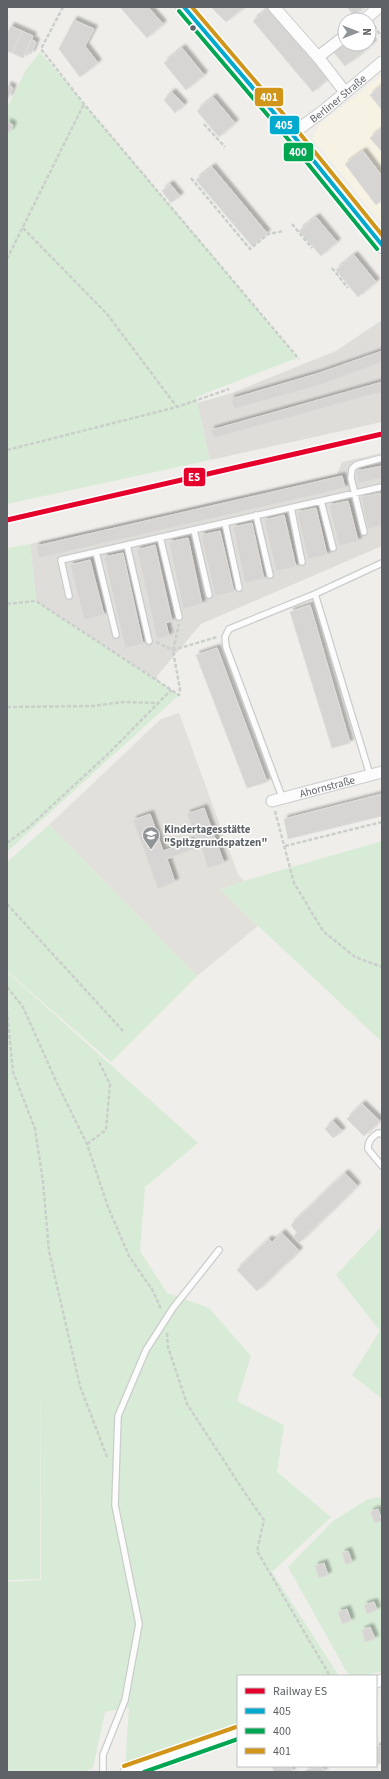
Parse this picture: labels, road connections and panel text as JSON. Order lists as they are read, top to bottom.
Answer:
{
  "streets": {
    "street": ["Berliner Straße", "Ahornstraße"]
  },
  "places": {
    "school or university": ["Kindertagesstätte \"Spitzgrundspatzen\""]
  },
  "lines": [
    "transit line 405",
    "transit line 401",
    "transit line 400",
    "rail line ES"
  ],
  "legend": [
    "Railway ES",
    "405",
    "400",
    "401"
  ],
  "north": "right"
}
